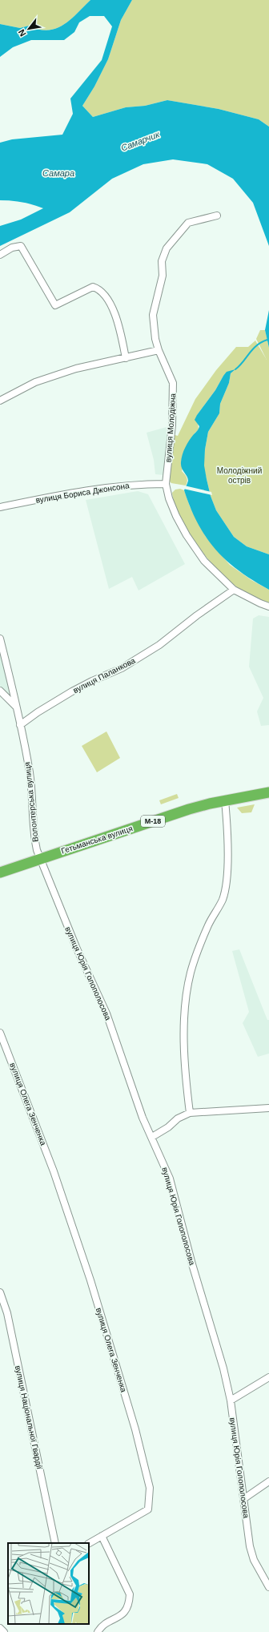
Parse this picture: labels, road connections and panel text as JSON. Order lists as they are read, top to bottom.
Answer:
{
  "streets": {
    "highway": ["М-18", "Гетьманська вулиця"],
    "street": [
      "вулиця Молодіжна",
      "вулиця Бориса Джонсона",
      "вулиця Паланкова",
      "Волонтерська вулиця",
      "вулиця Юрія Голополосова",
      "вулиця Олега Зенченка",
      "вулиця Національної Гвардії"
    ]
  },
  "crossings": [
    ["вулиця Молодіжна", "вулиця Бориса Джонсона"],
    ["вулиця Паланкова", "Волонтерська вулиця"],
    ["Волонтерська вулиця", "Гетьманська вулиця"],
    ["Волонтерська вулиця", "вулиця Юрія Голополосова"],
    ["Гетьманська вулиця", "вулиця Юрія Голополосова"]
  ],
  "water": ["Самарчик", "Самара"],
  "parks": ["Молодіжний острів"],
  "north": "bottom left"
}
